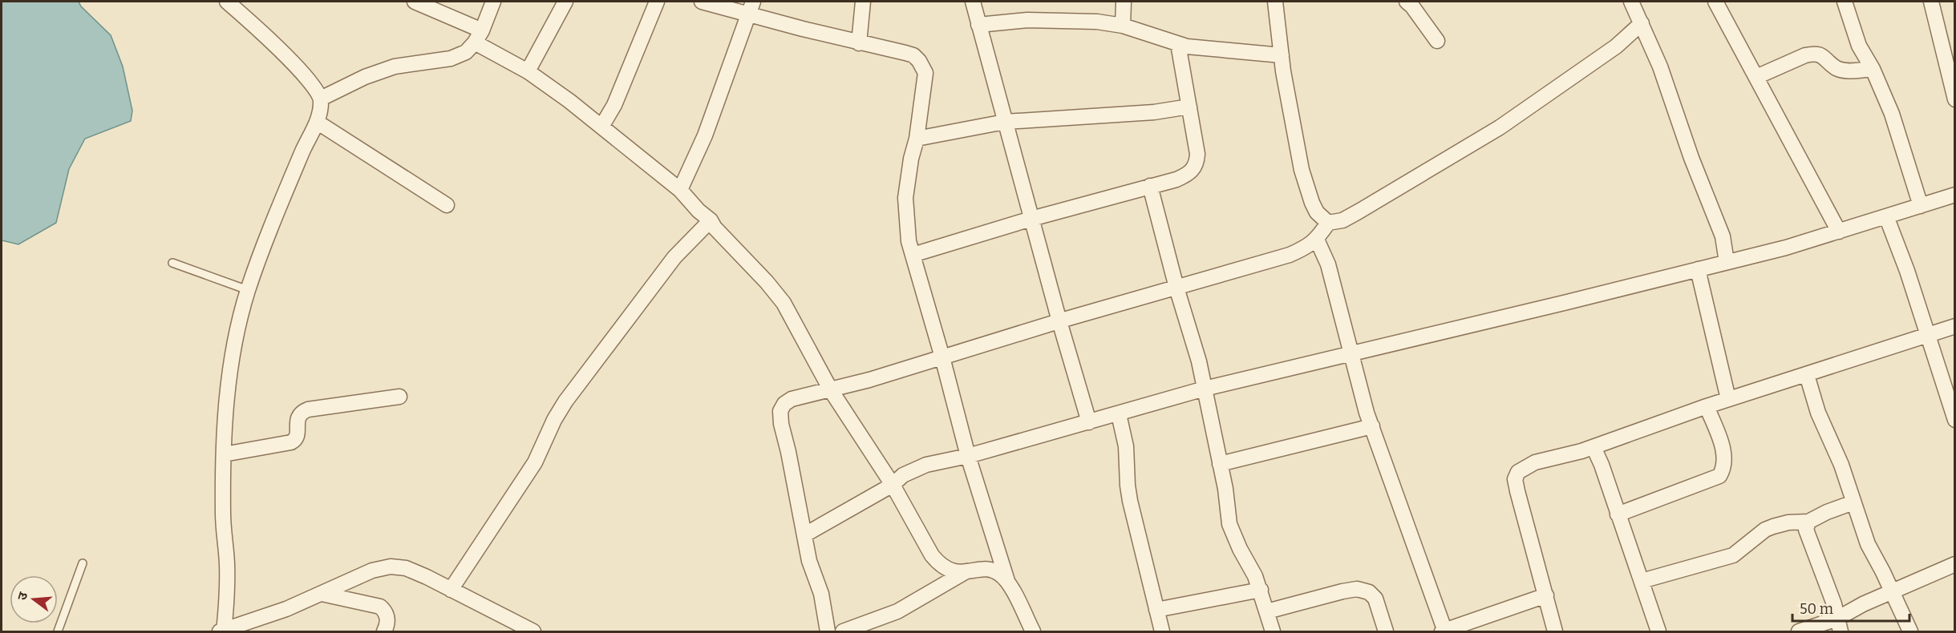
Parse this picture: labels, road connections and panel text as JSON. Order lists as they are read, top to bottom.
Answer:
{
  "scale_bar": "50 m",
  "north": "left"
}
